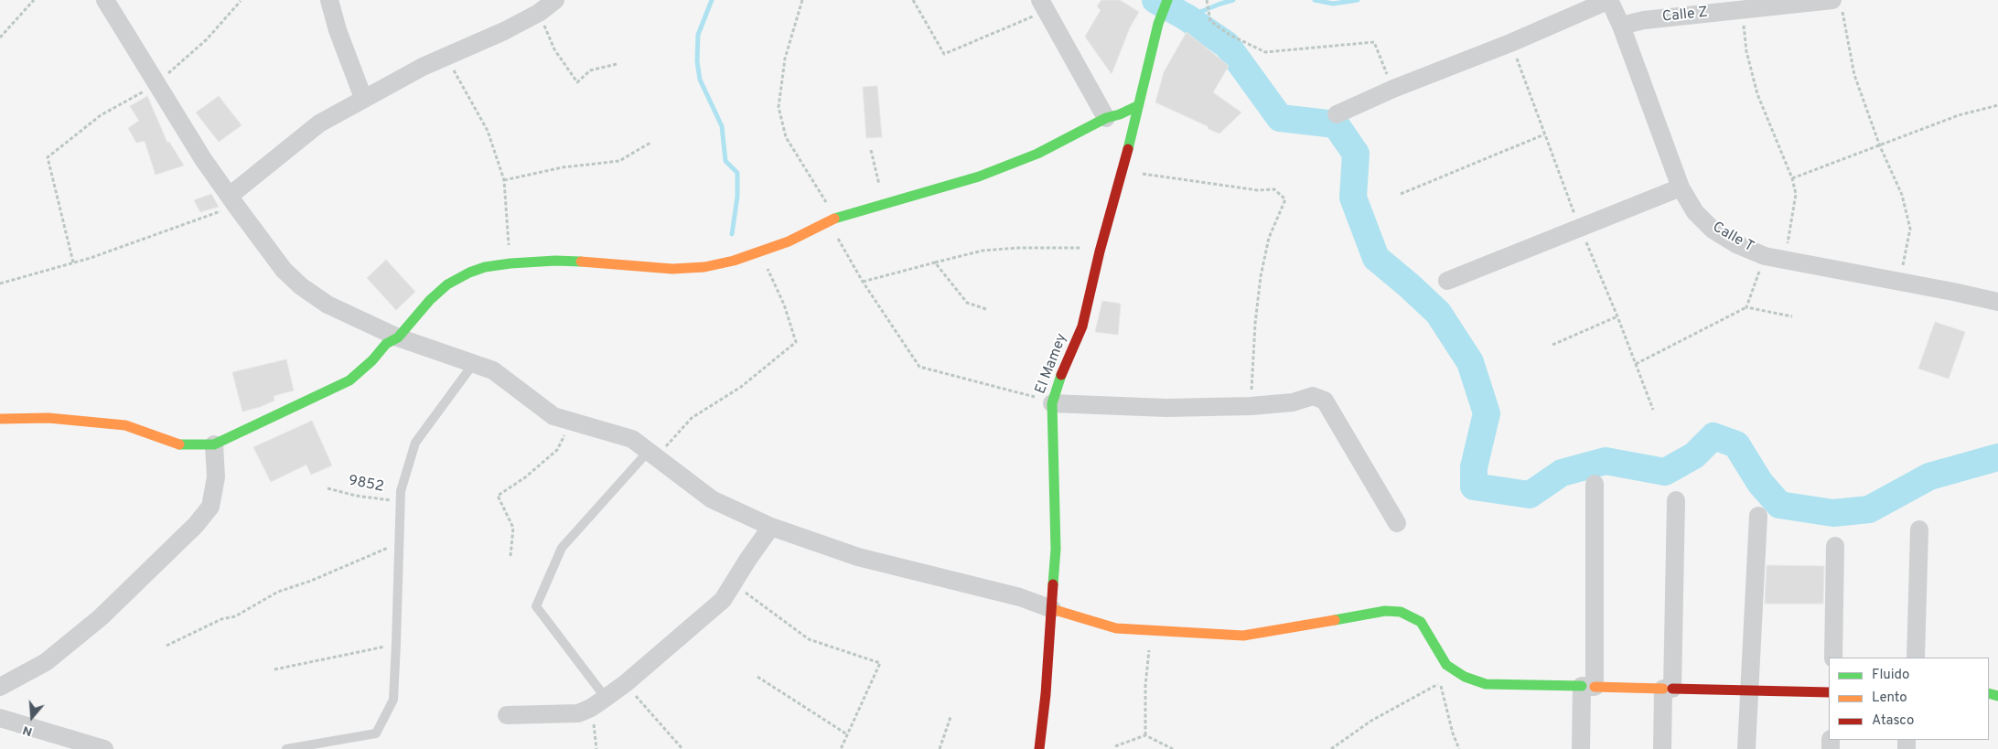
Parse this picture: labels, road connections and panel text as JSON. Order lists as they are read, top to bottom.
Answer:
{
  "streets": {
    "street": ["Calle Z", "Calle T", "El Mamey"],
    "path": ["9852"]
  },
  "crossings": [
    ["Calle Z", "Calle T"]
  ],
  "legend": ["Fluido", "Lento", "Atasco"],
  "north": "bottom"
}
